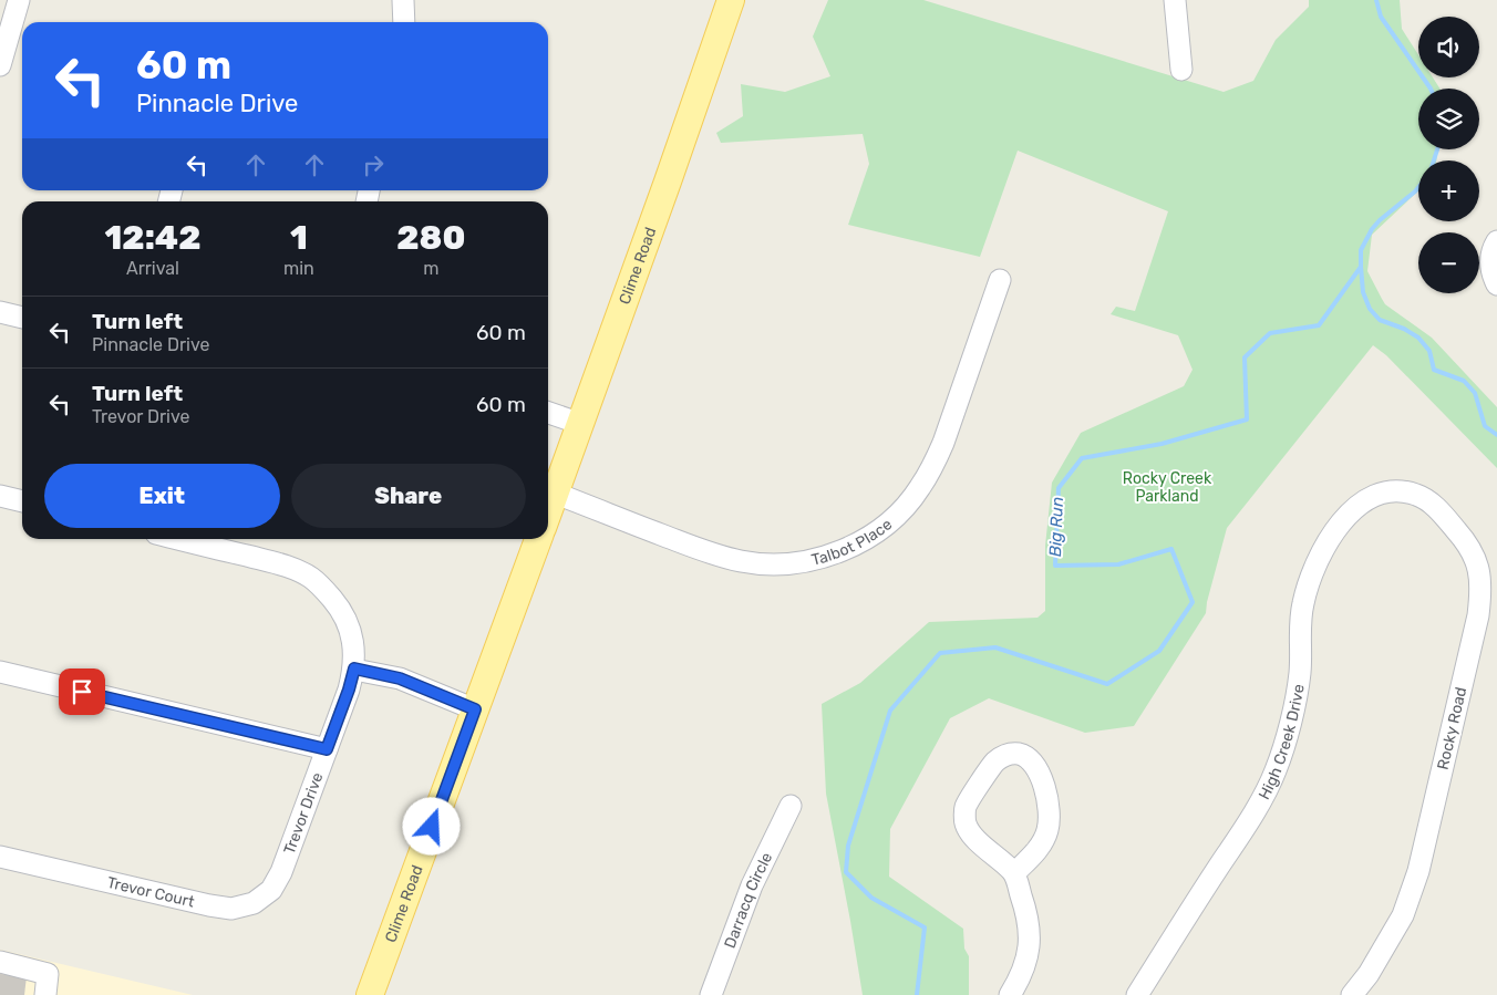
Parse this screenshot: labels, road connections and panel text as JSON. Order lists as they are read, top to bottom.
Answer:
{
  "streets": {
    "main road": ["Clime Road"],
    "street": [
      "Talbot Place",
      "Rocky Road",
      "High Creek Drive",
      "Trevor Drive",
      "Trevor Court",
      "Darracq Circle"
    ]
  },
  "crossings": [
    ["Clime Road", "Talbot Place"],
    ["Rocky Road", "High Creek Drive"],
    ["Trevor Drive", "Trevor Court"]
  ],
  "water": ["Big Run"],
  "parks": ["Rocky Creek Parkland"],
  "page": {
    "map_buttons": ["+", "−"],
    "turn": ["60 m", "Pinnacle Drive"],
    "eta": [
      "12:42",
      "Arrival",
      "1",
      "min",
      "280",
      "m"
    ],
    "list": [
      {
        "name": "Turn left",
        "note": "Pinnacle Drive",
        "value": "60 m"
      },
      {
        "name": "Turn left",
        "note": "Trevor Drive",
        "value": "60 m"
      }
    ],
    "buttons": ["Exit", "Share"]
  }
}
